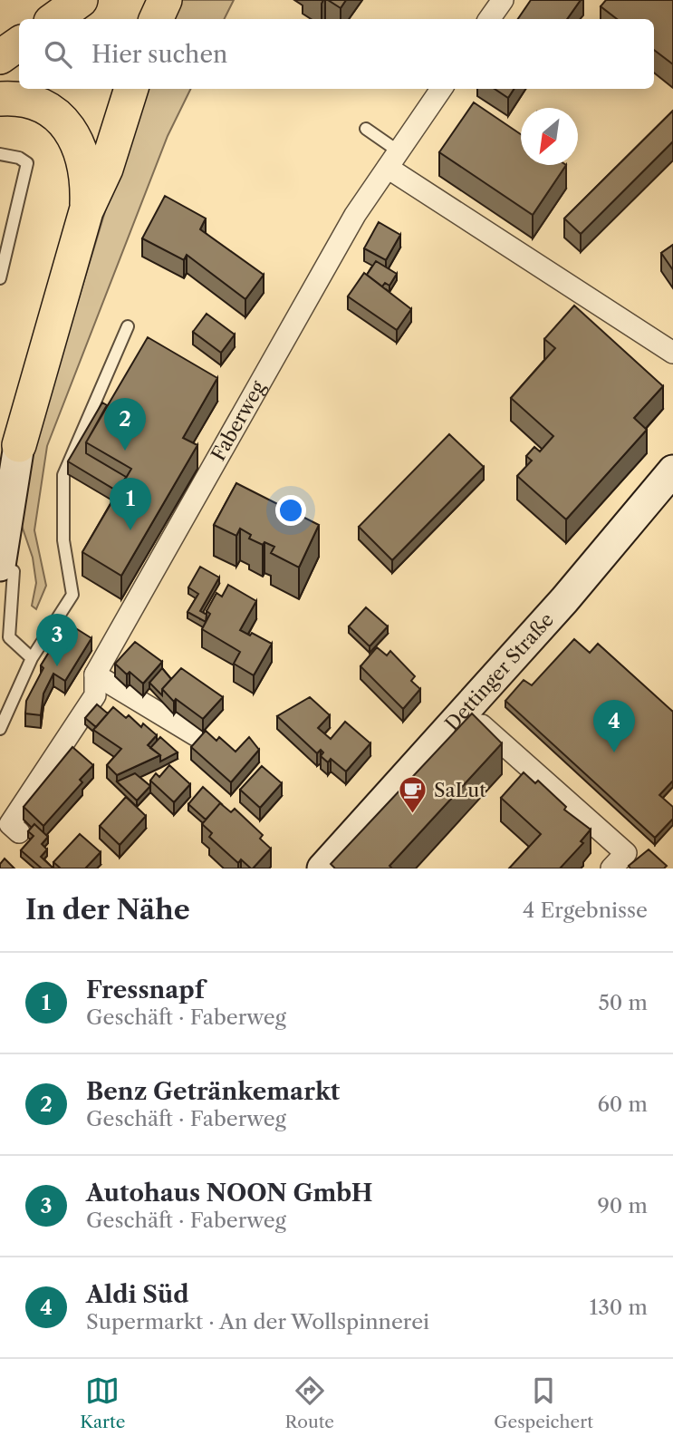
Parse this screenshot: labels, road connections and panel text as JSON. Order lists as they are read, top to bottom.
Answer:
{
  "streets": {
    "street": ["Faberweg", "Dettinger Straße"]
  },
  "places": {
    "cafe": ["SaLut"]
  },
  "north": "bottom left",
  "page": {
    "search": "Hier suchen",
    "pins": [
      "2",
      "1",
      "3",
      "4"
    ],
    "heading": ["In der Nähe", "4 Ergebnisse"],
    "list": [
      {
        "mark": "1",
        "name": "Fressnapf",
        "note": "Geschäft · Faberweg",
        "value": "50 m"
      },
      {
        "mark": "2",
        "name": "Benz Getränkemarkt",
        "note": "Geschäft · Faberweg",
        "value": "60 m"
      },
      {
        "mark": "3",
        "name": "Autohaus NOON GmbH",
        "note": "Geschäft · Faberweg",
        "value": "90 m"
      },
      {
        "mark": "4",
        "name": "Aldi Süd",
        "note": "Supermarkt · An der Wollspinnerei",
        "value": "130 m"
      }
    ],
    "nav": ["Karte", "Route", "Gespeichert"]
  }
}
